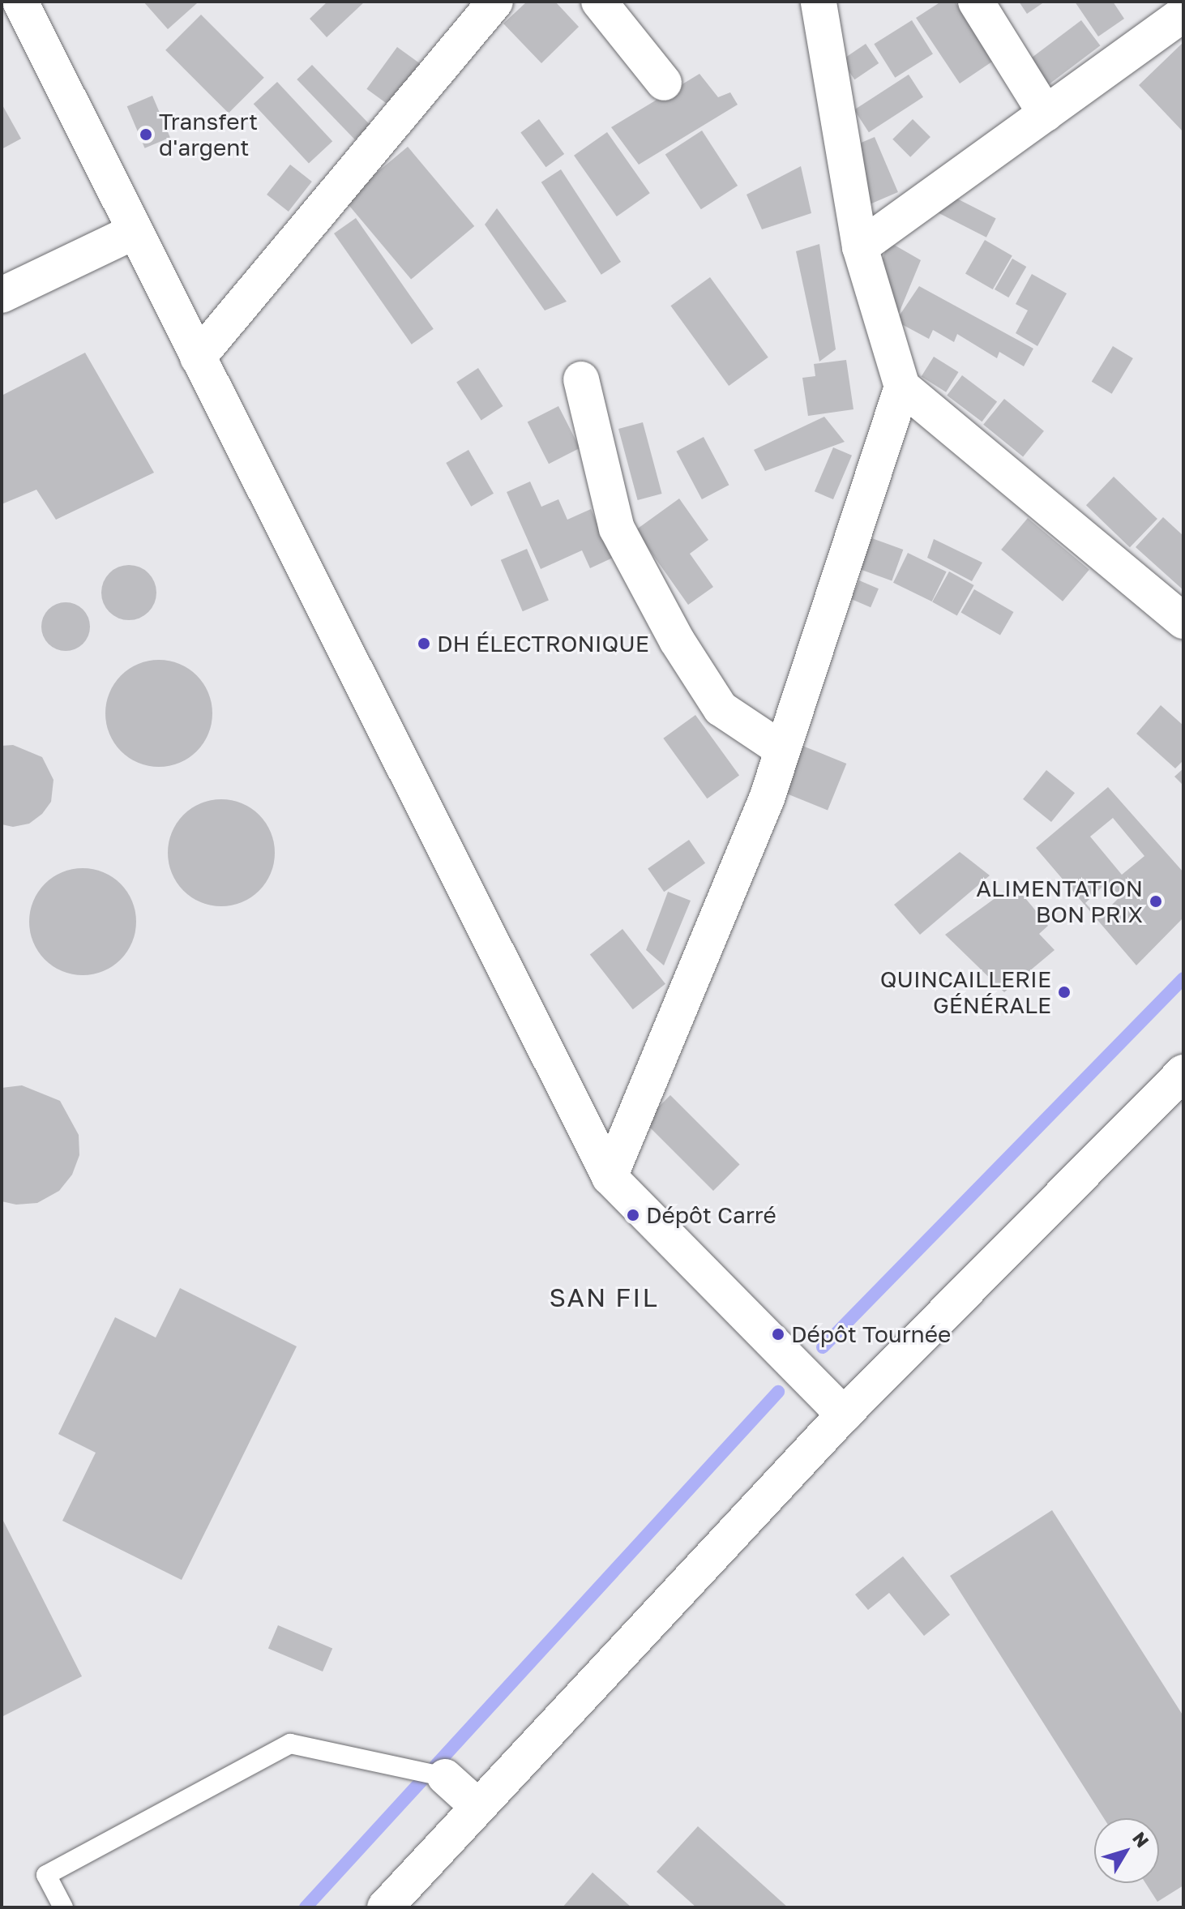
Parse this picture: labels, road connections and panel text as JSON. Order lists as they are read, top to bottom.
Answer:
{
  "districts": ["SAN FIL"],
  "places": [
    "Transfert d'argent",
    "DH ÉLECTRONIQUE",
    "ALIMENTATION BON PRIX",
    "QUINCAILLERIE GÉNÉRALE",
    "Dépôt Carré",
    "Dépôt Tournée"
  ],
  "north": "top right"
}
